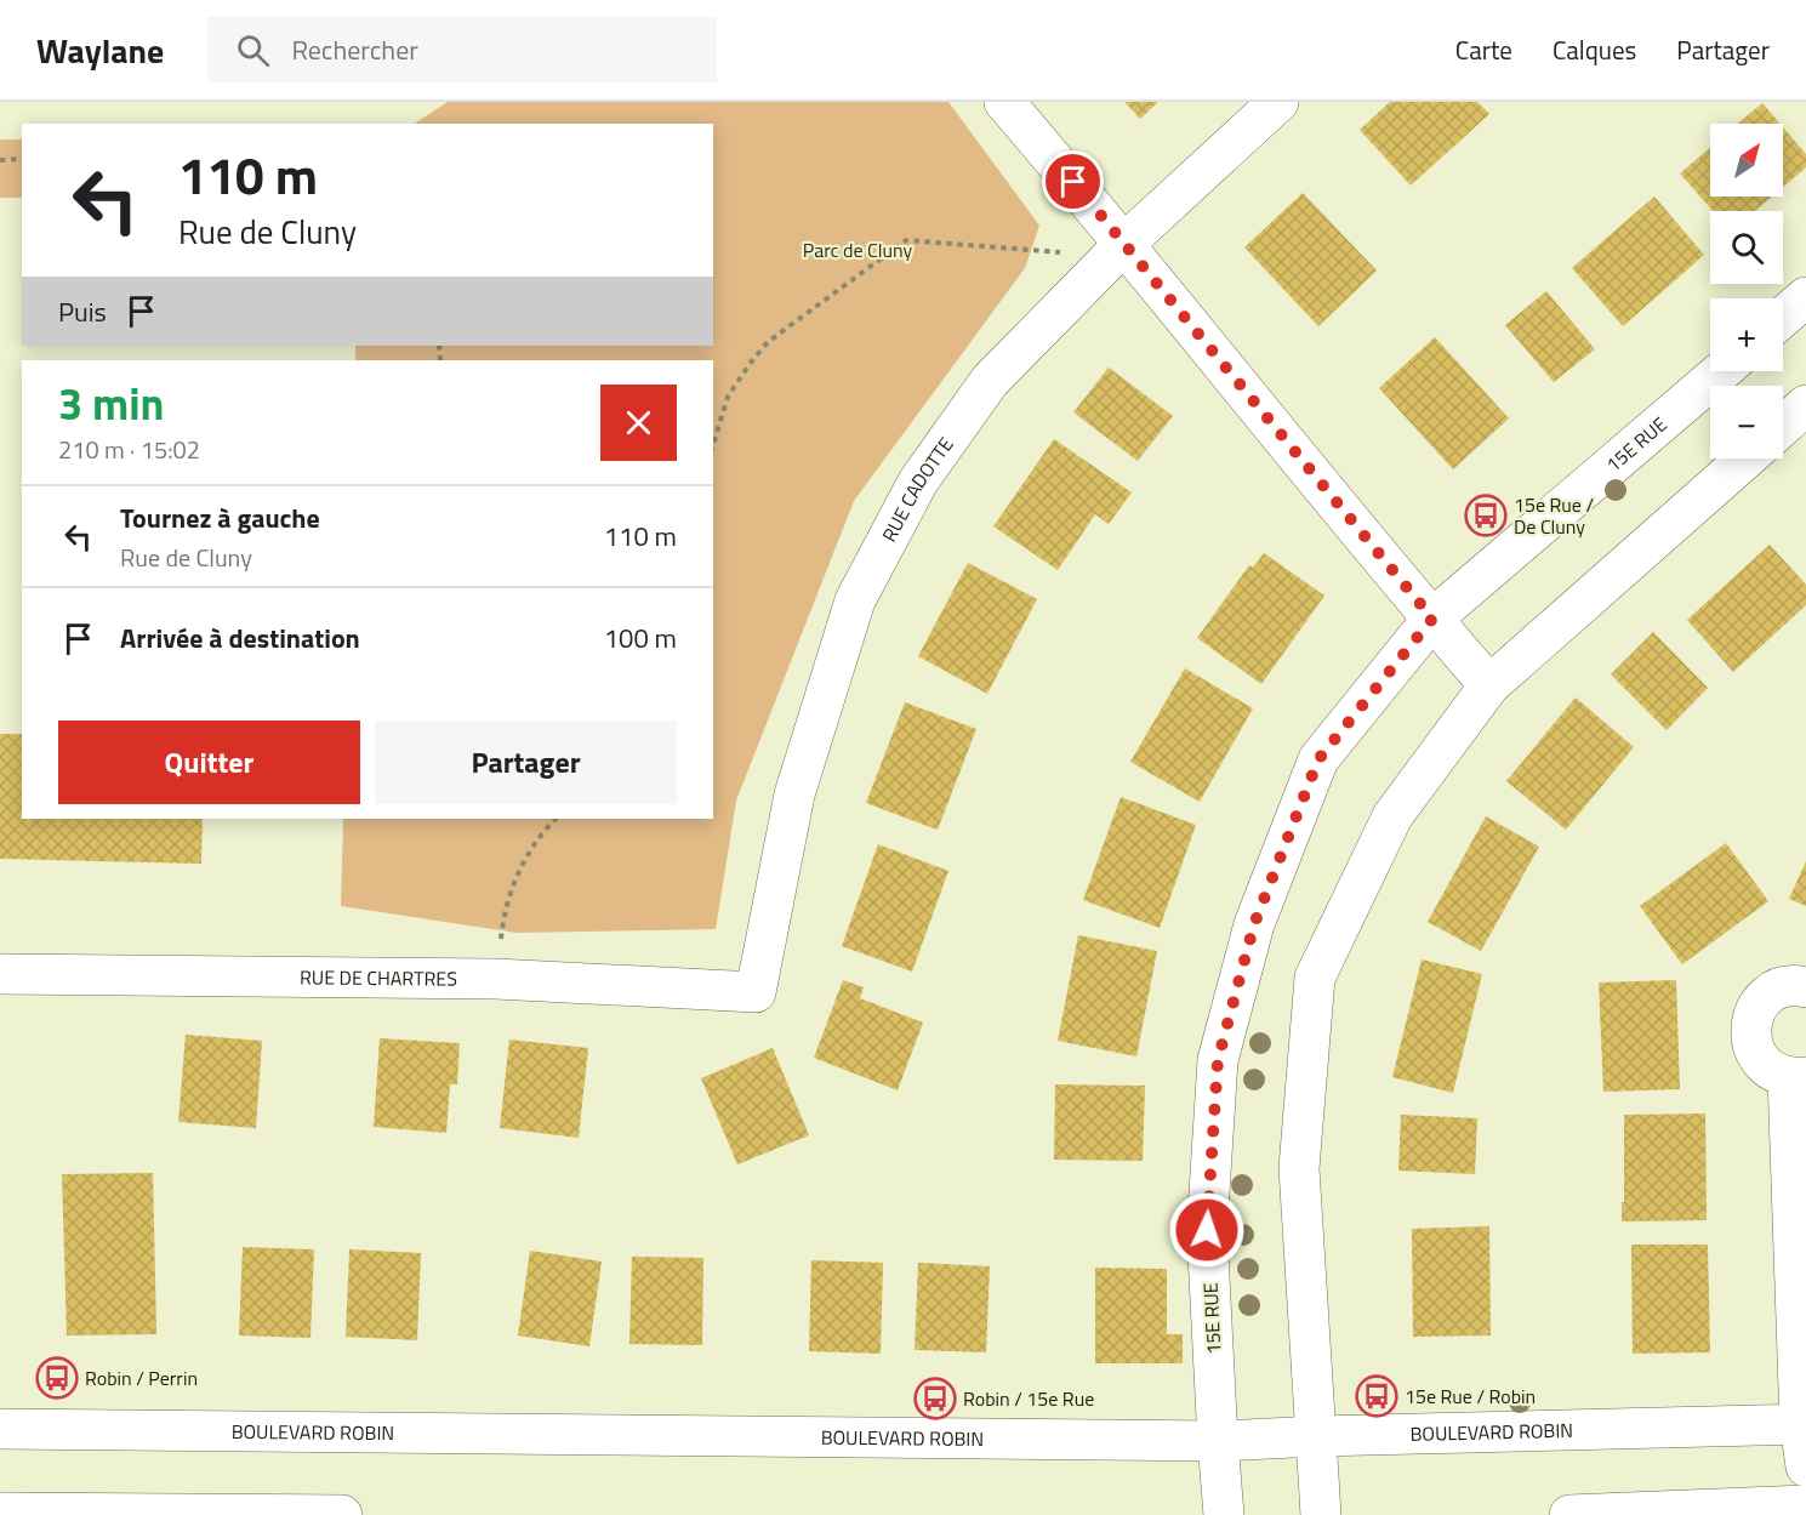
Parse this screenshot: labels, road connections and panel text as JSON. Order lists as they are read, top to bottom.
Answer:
{
  "streets": {
    "street": [
      "15E RUE",
      "RUE CADOTTE",
      "RUE DE CHARTRES",
      "BOULEVARD ROBIN"
    ]
  },
  "crossings": [
    ["15E RUE", "BOULEVARD ROBIN"],
    ["RUE CADOTTE", "RUE DE CHARTRES"]
  ],
  "parks": ["Parc de Cluny"],
  "places": {
    "bus stop": [
      "15e Rue / De Cluny",
      "Robin / Perrin",
      "15e Rue / Robin",
      "Robin / 15e Rue"
    ]
  },
  "north": "top right",
  "page": {
    "header": "Waylane",
    "search": "Rechercher",
    "nav": ["Carte", "Calques", "Partager"],
    "map_buttons": ["+", "−"],
    "turn": ["110 m", "Rue de Cluny"],
    "then": "Puis",
    "heading": ["3 min", "210 m · 15:02"],
    "list": [
      {
        "name": "Tournez à gauche",
        "note": "Rue de Cluny",
        "value": "110 m"
      },
      {
        "name": "Arrivée à destination",
        "value": "100 m"
      }
    ],
    "buttons": ["Quitter", "Partager"]
  }
}
